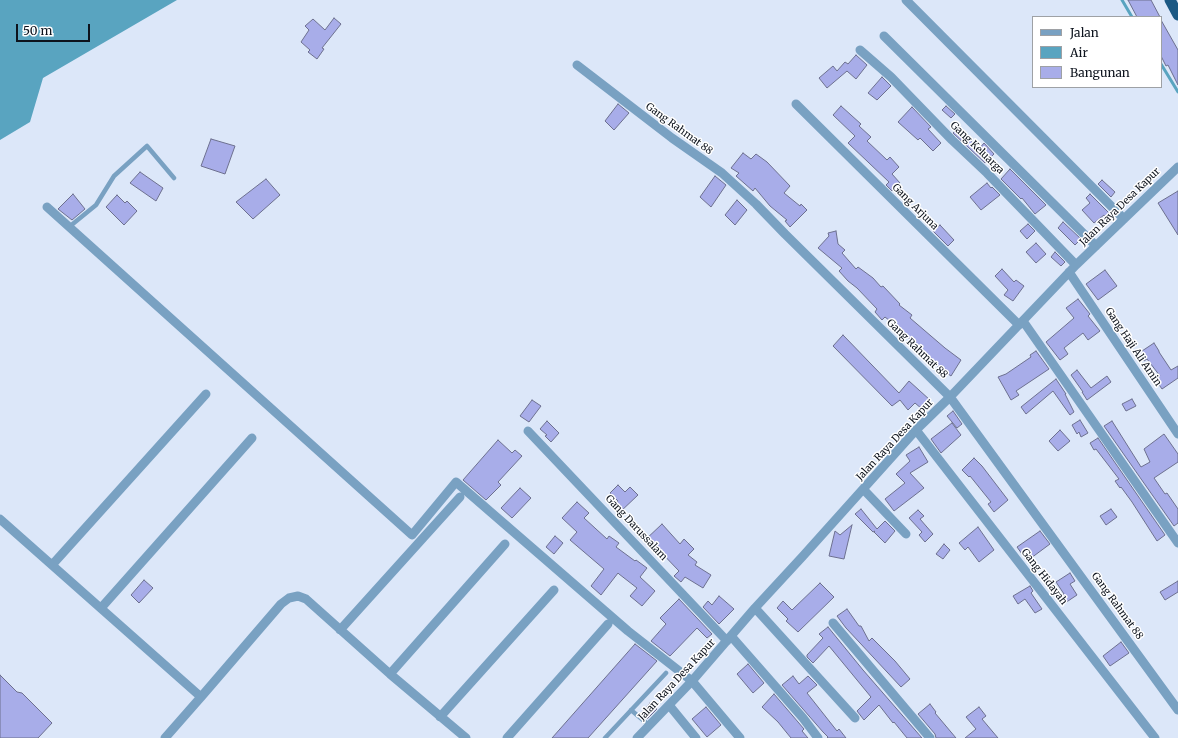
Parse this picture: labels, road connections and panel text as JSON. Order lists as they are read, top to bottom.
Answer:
{
  "streets": {
    "street": [
      "Gang Rahmat 88",
      "Gang Keluarga",
      "Gang Arjuna",
      "Jalan Raya Desa Kapur",
      "Gang Haji Ali Amin",
      "Gang Darussalam",
      "Gang Hidayah"
    ]
  },
  "crossings": [
    ["Gang Rahmat 88", "Jalan Raya Desa Kapur"],
    ["Gang Keluarga", "Jalan Raya Desa Kapur"],
    ["Gang Arjuna", "Jalan Raya Desa Kapur"],
    ["Jalan Raya Desa Kapur", "Gang Haji Ali Amin"],
    ["Jalan Raya Desa Kapur", "Gang Darussalam"],
    ["Jalan Raya Desa Kapur", "Gang Hidayah"]
  ],
  "legend": ["Jalan", "Air", "Bangunan"],
  "scale_bar": "50 m"
}
